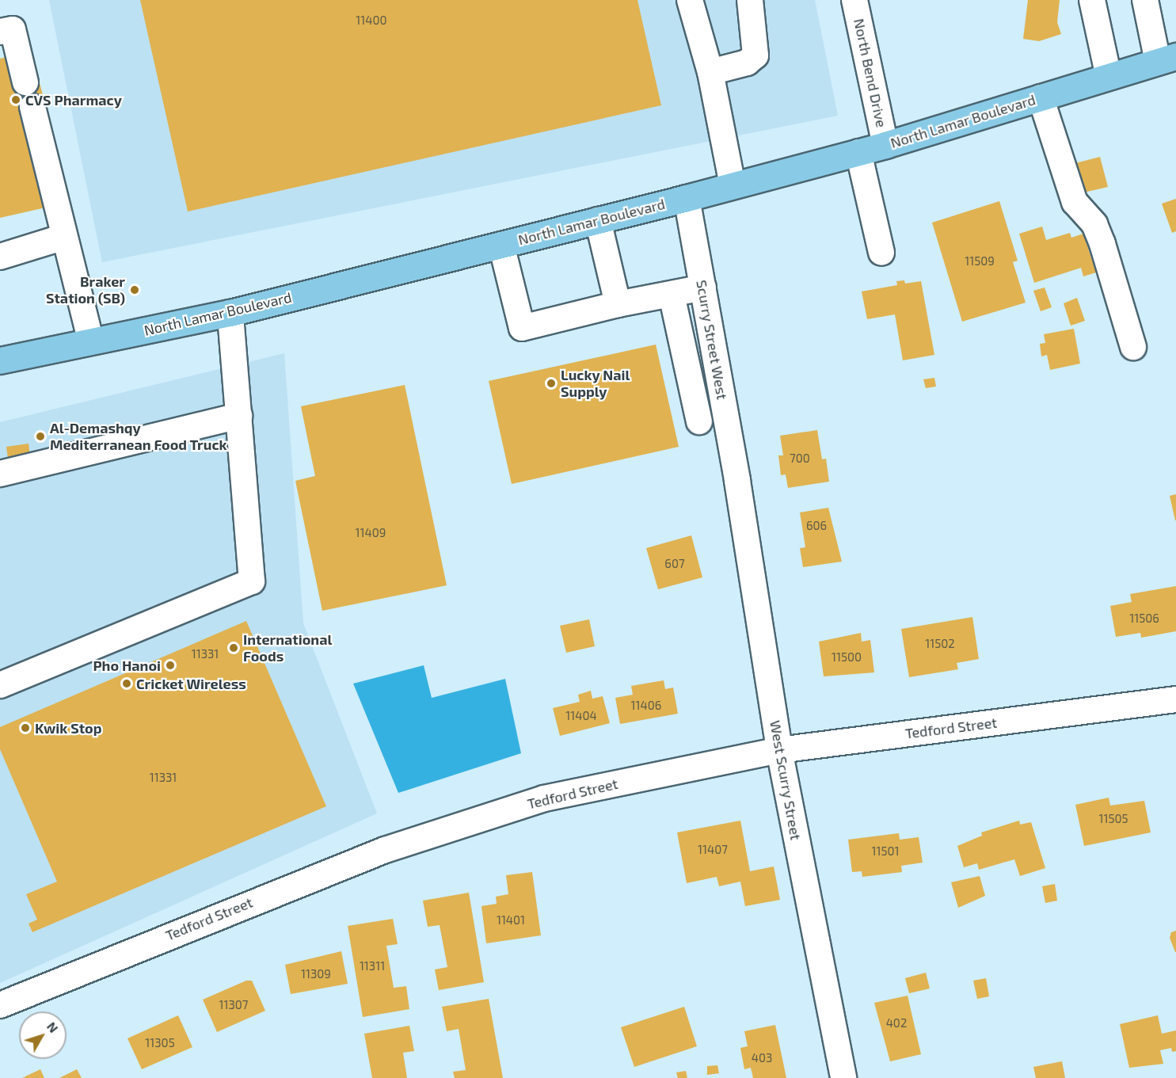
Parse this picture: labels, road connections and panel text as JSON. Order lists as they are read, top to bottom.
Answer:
{
  "streets": {
    "main road": ["North Lamar Boulevard"],
    "street": [
      "North Bend Drive",
      "Scurry Street West",
      "Tedford Street",
      "West Scurry Street"
    ]
  },
  "crossings": [
    ["North Bend Drive", "North Lamar Boulevard"],
    ["North Lamar Boulevard", "Scurry Street West"],
    ["Scurry Street West", "West Scurry Street"],
    ["Tedford Street", "West Scurry Street"]
  ],
  "places": [
    "CVS Pharmacy",
    "Braker Station (SB)",
    "Lucky Nail Supply",
    "Al-Demashqy Mediterranean Food Truck",
    "International Foods",
    "Pho Hanoi",
    "Cricket Wireless",
    "Kwik Stop"
  ],
  "house_numbers": [
    "11400",
    "11509",
    "700",
    "606",
    "11409",
    "607",
    "11506",
    "11502",
    "11331",
    "11500",
    "11406",
    "11404",
    "11331",
    "11505",
    "11407",
    "11501",
    "11401",
    "11311",
    "11309",
    "11307",
    "402",
    "11305",
    "403"
  ],
  "north": "top right"
}
